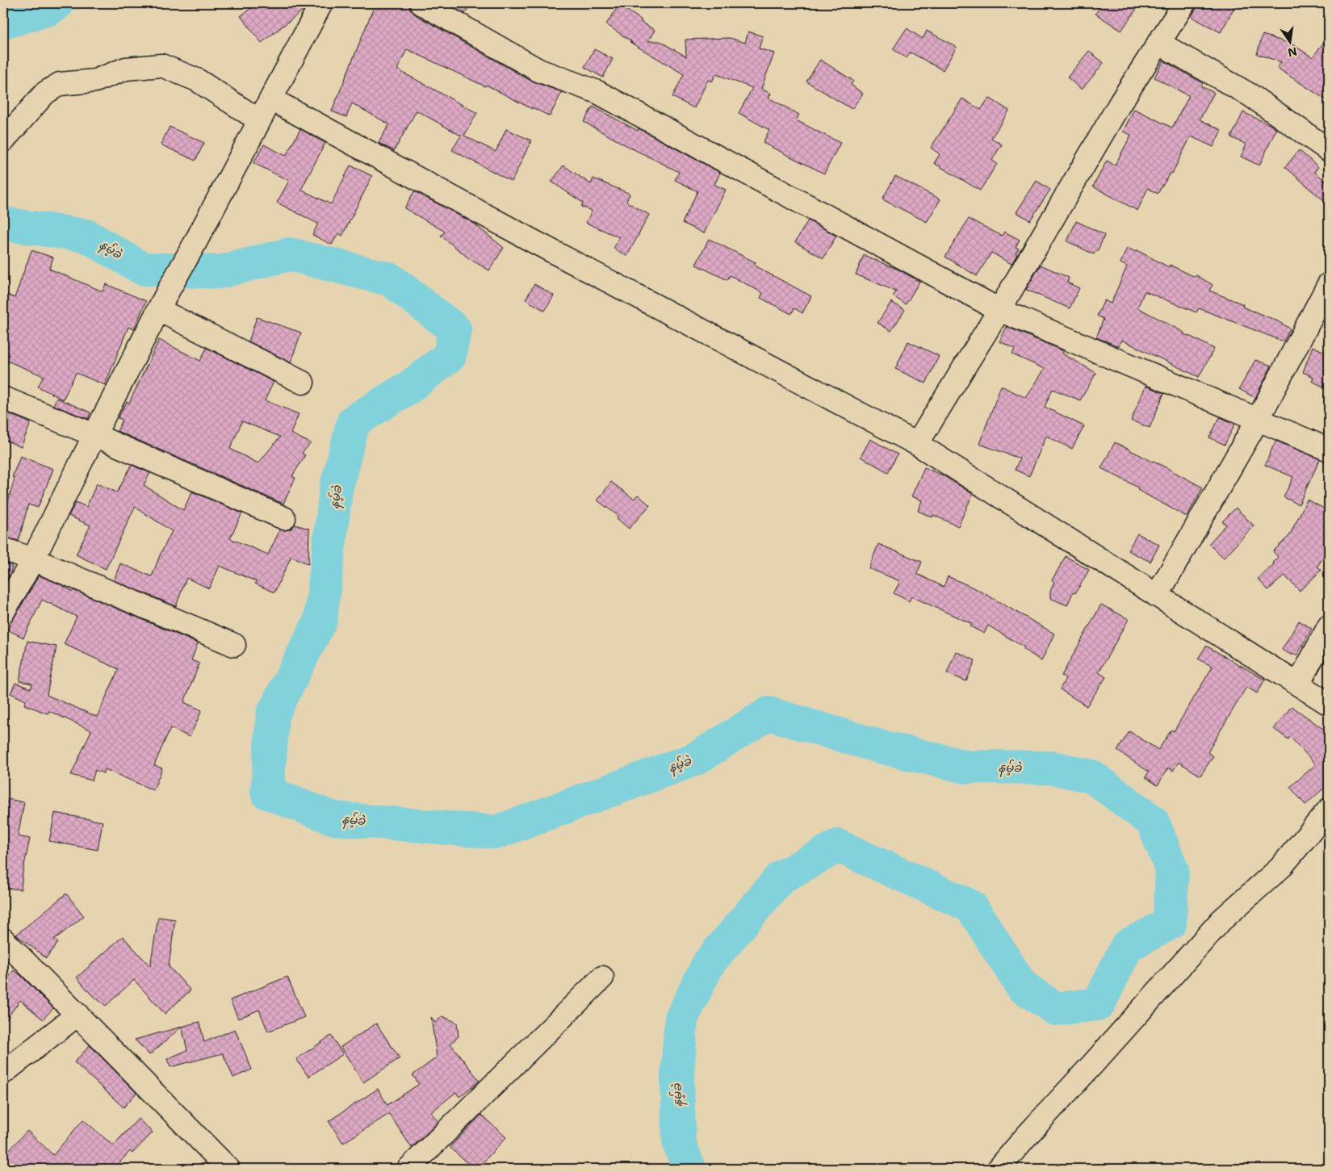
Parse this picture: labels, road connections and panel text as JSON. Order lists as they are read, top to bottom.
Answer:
{
  "water": ["နမ့်ခဲ"],
  "north": "bottom"
}
